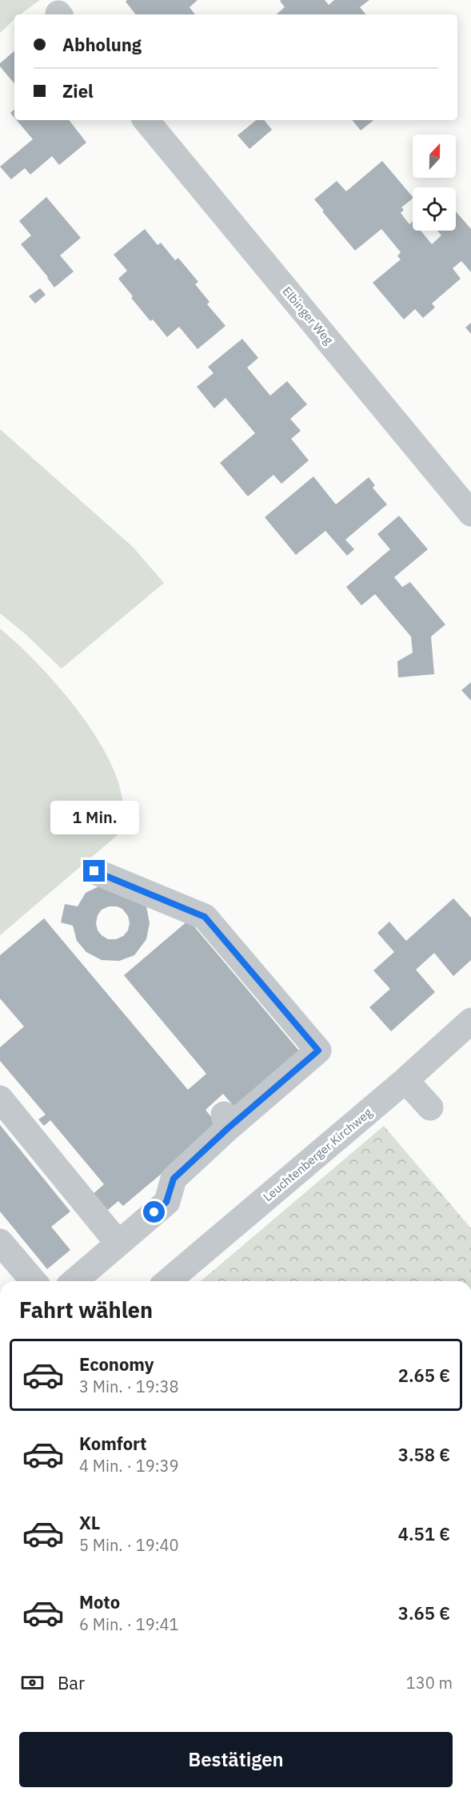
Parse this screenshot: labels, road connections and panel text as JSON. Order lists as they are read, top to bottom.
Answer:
{
  "streets": {
    "street": ["Elbinger Weg", "Leuchtenberger Kirchweg"]
  },
  "north": "top",
  "page": {
    "banner": ["Abholung", "Ziel"],
    "bubble": "1 Min.",
    "heading": "Fahrt wählen",
    "list": [
      {
        "name": "Economy",
        "note": "3 Min. · 19:38",
        "value": "2.65 €"
      },
      {
        "name": "Komfort",
        "note": "4 Min. · 19:39",
        "value": "3.58 €"
      },
      {
        "name": "XL",
        "note": "5 Min. · 19:40",
        "value": "4.51 €"
      },
      {
        "name": "Moto",
        "note": "6 Min. · 19:41",
        "value": "3.65 €"
      }
    ],
    "pay": ["Bar", "130 m"],
    "buttons": "Bestätigen"
  }
}
